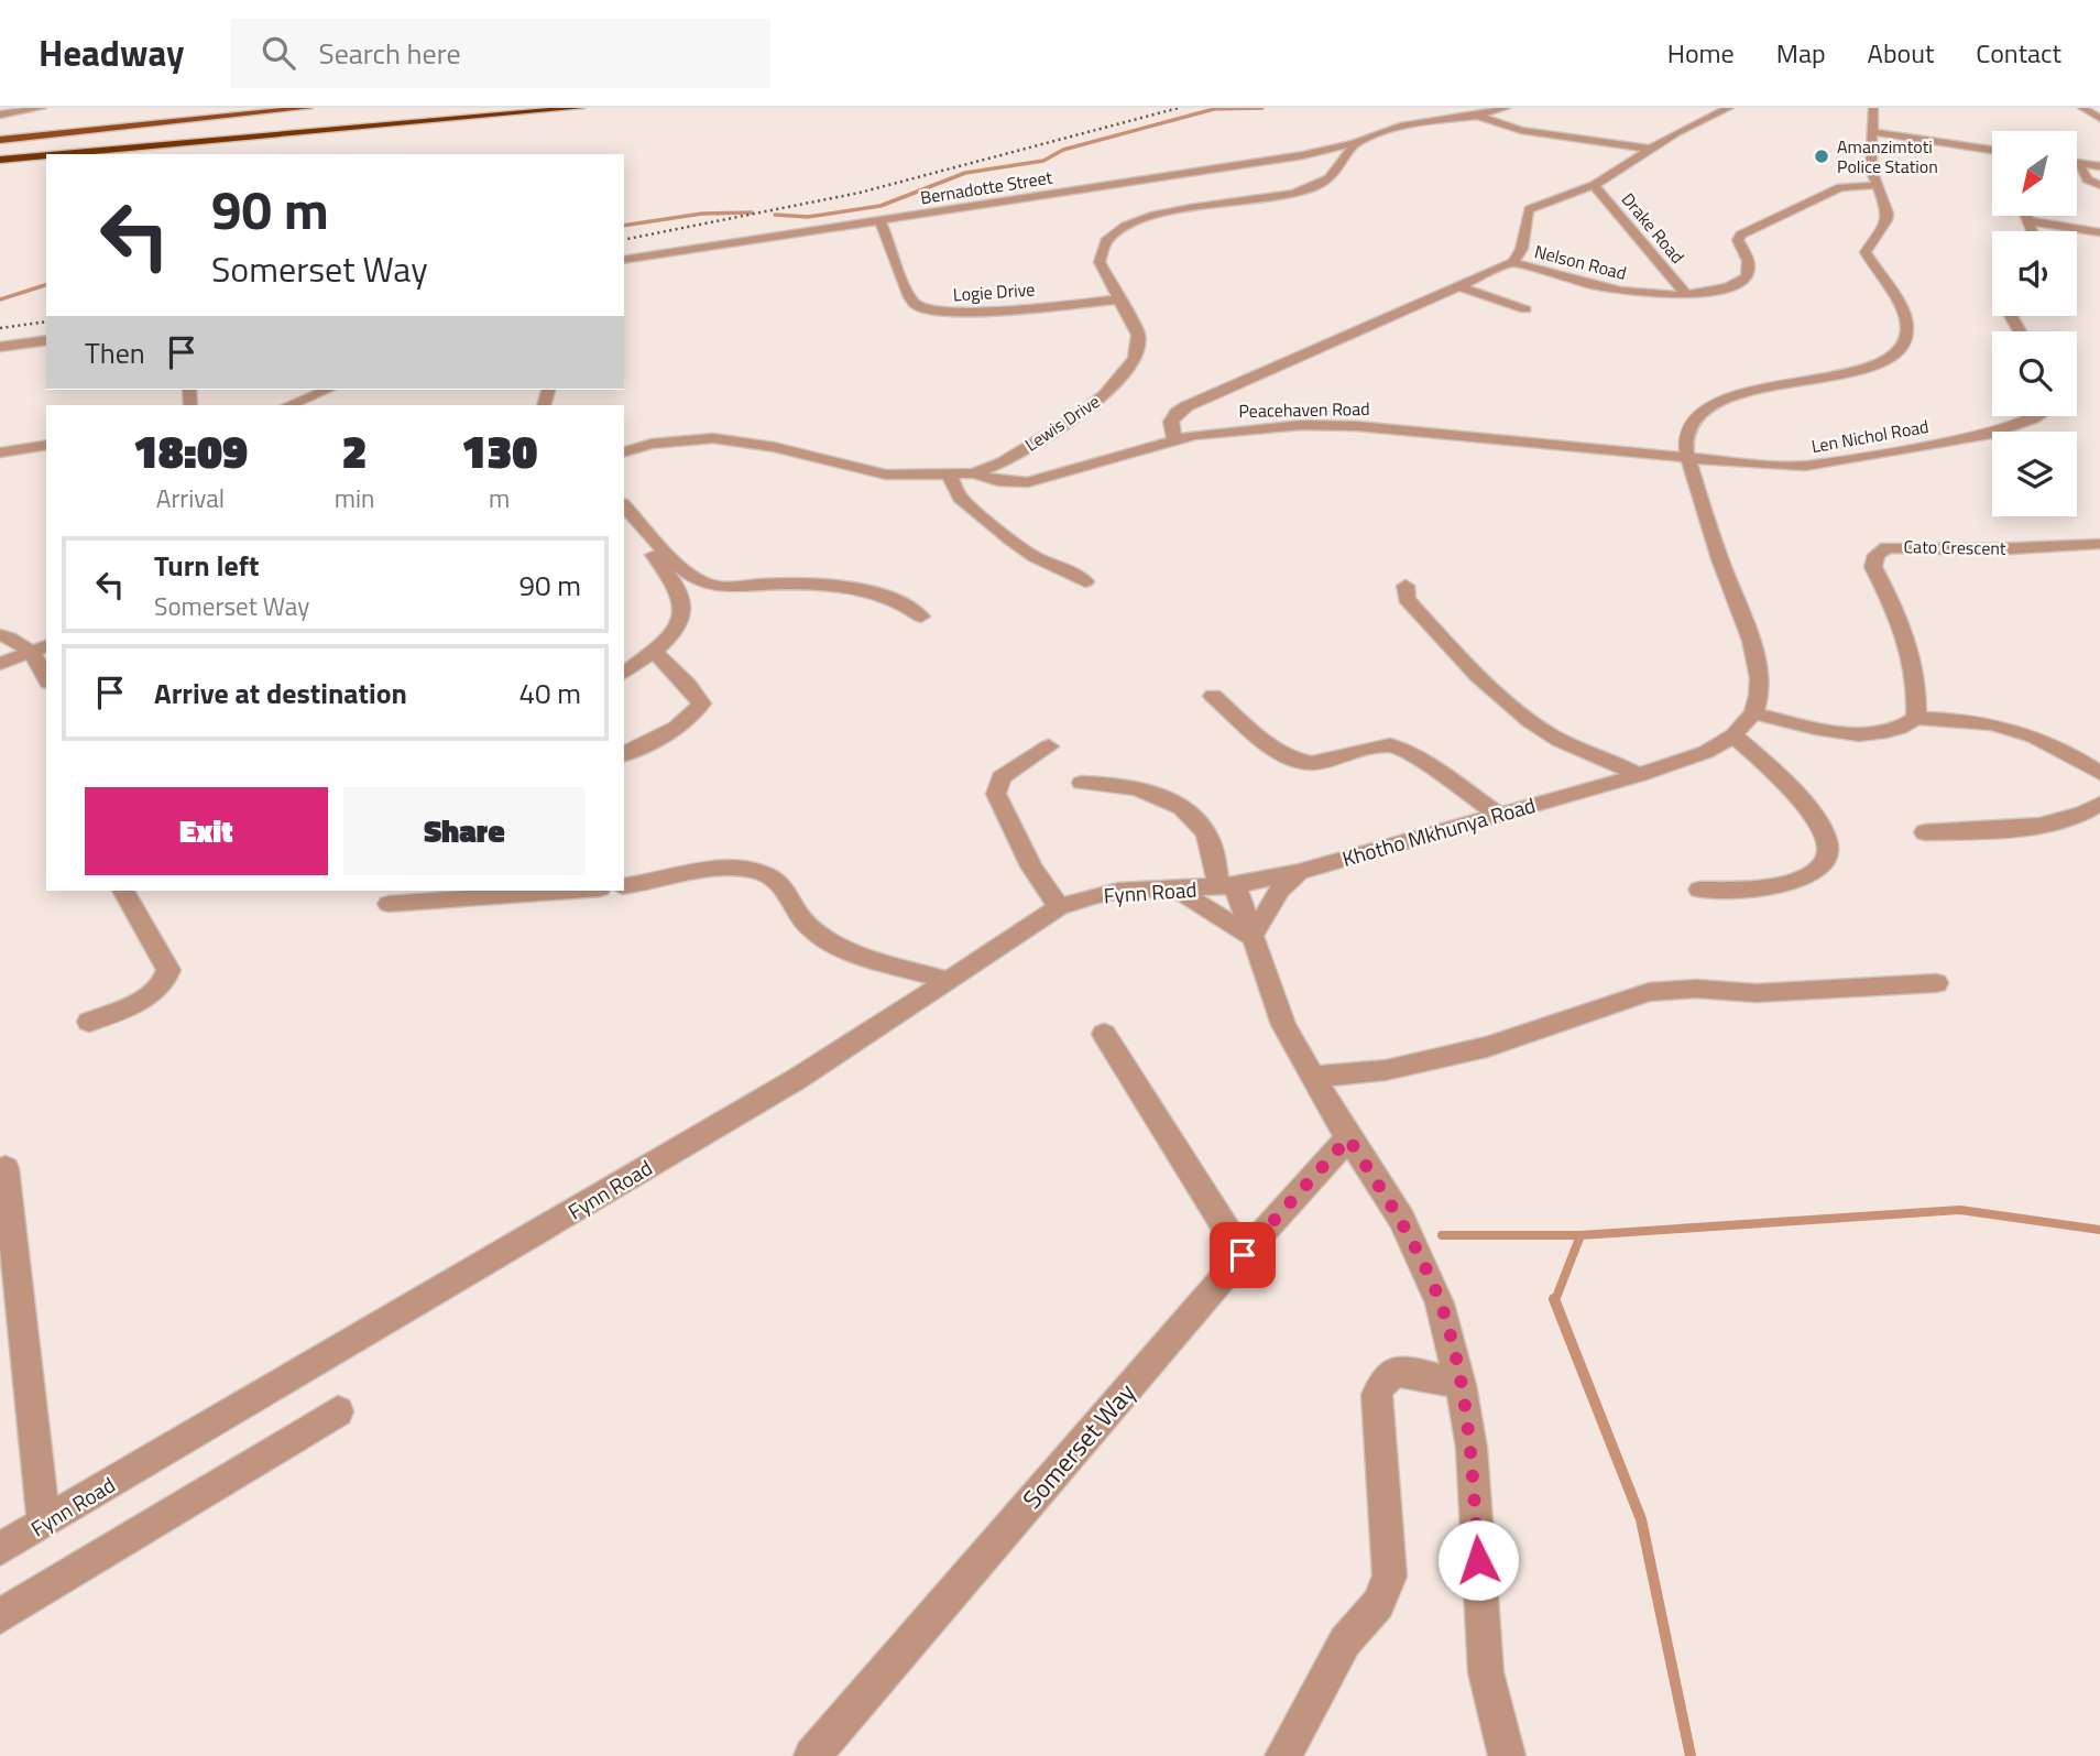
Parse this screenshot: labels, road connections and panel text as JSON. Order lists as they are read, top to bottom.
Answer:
{
  "streets": {
    "street": [
      "Bernadotte Street",
      "Drake Road",
      "Nelson Road",
      "Logie Drive",
      "Peacehaven Road",
      "Lewis Drive",
      "Len Nichol Road",
      "Cato Crescent",
      "Khotho Mkhunya Road",
      "Fynn Road",
      "Somerset Way"
    ]
  },
  "crossings": [
    ["Bernadotte Street", "Logie Drive"],
    ["Bernadotte Street", "Lewis Drive"],
    ["Drake Road", "Nelson Road"],
    ["Nelson Road", "Peacehaven Road"],
    ["Logie Drive", "Lewis Drive"],
    ["Peacehaven Road", "Lewis Drive"],
    ["Peacehaven Road", "Len Nichol Road"],
    ["Khotho Mkhunya Road", "Fynn Road"]
  ],
  "places": ["Amanzimtoti Police Station"],
  "north": "bottom left",
  "page": {
    "header": "Headway",
    "search": "Search here",
    "nav": [
      "Home",
      "Map",
      "About",
      "Contact"
    ],
    "turn": ["90 m", "Somerset Way"],
    "then": "Then",
    "eta": [
      "18:09",
      "Arrival",
      "2",
      "min",
      "130",
      "m"
    ],
    "list": [
      {
        "name": "Turn left",
        "note": "Somerset Way",
        "value": "90 m"
      },
      {
        "name": "Arrive at destination",
        "value": "40 m"
      }
    ],
    "buttons": ["Exit", "Share"]
  }
}
